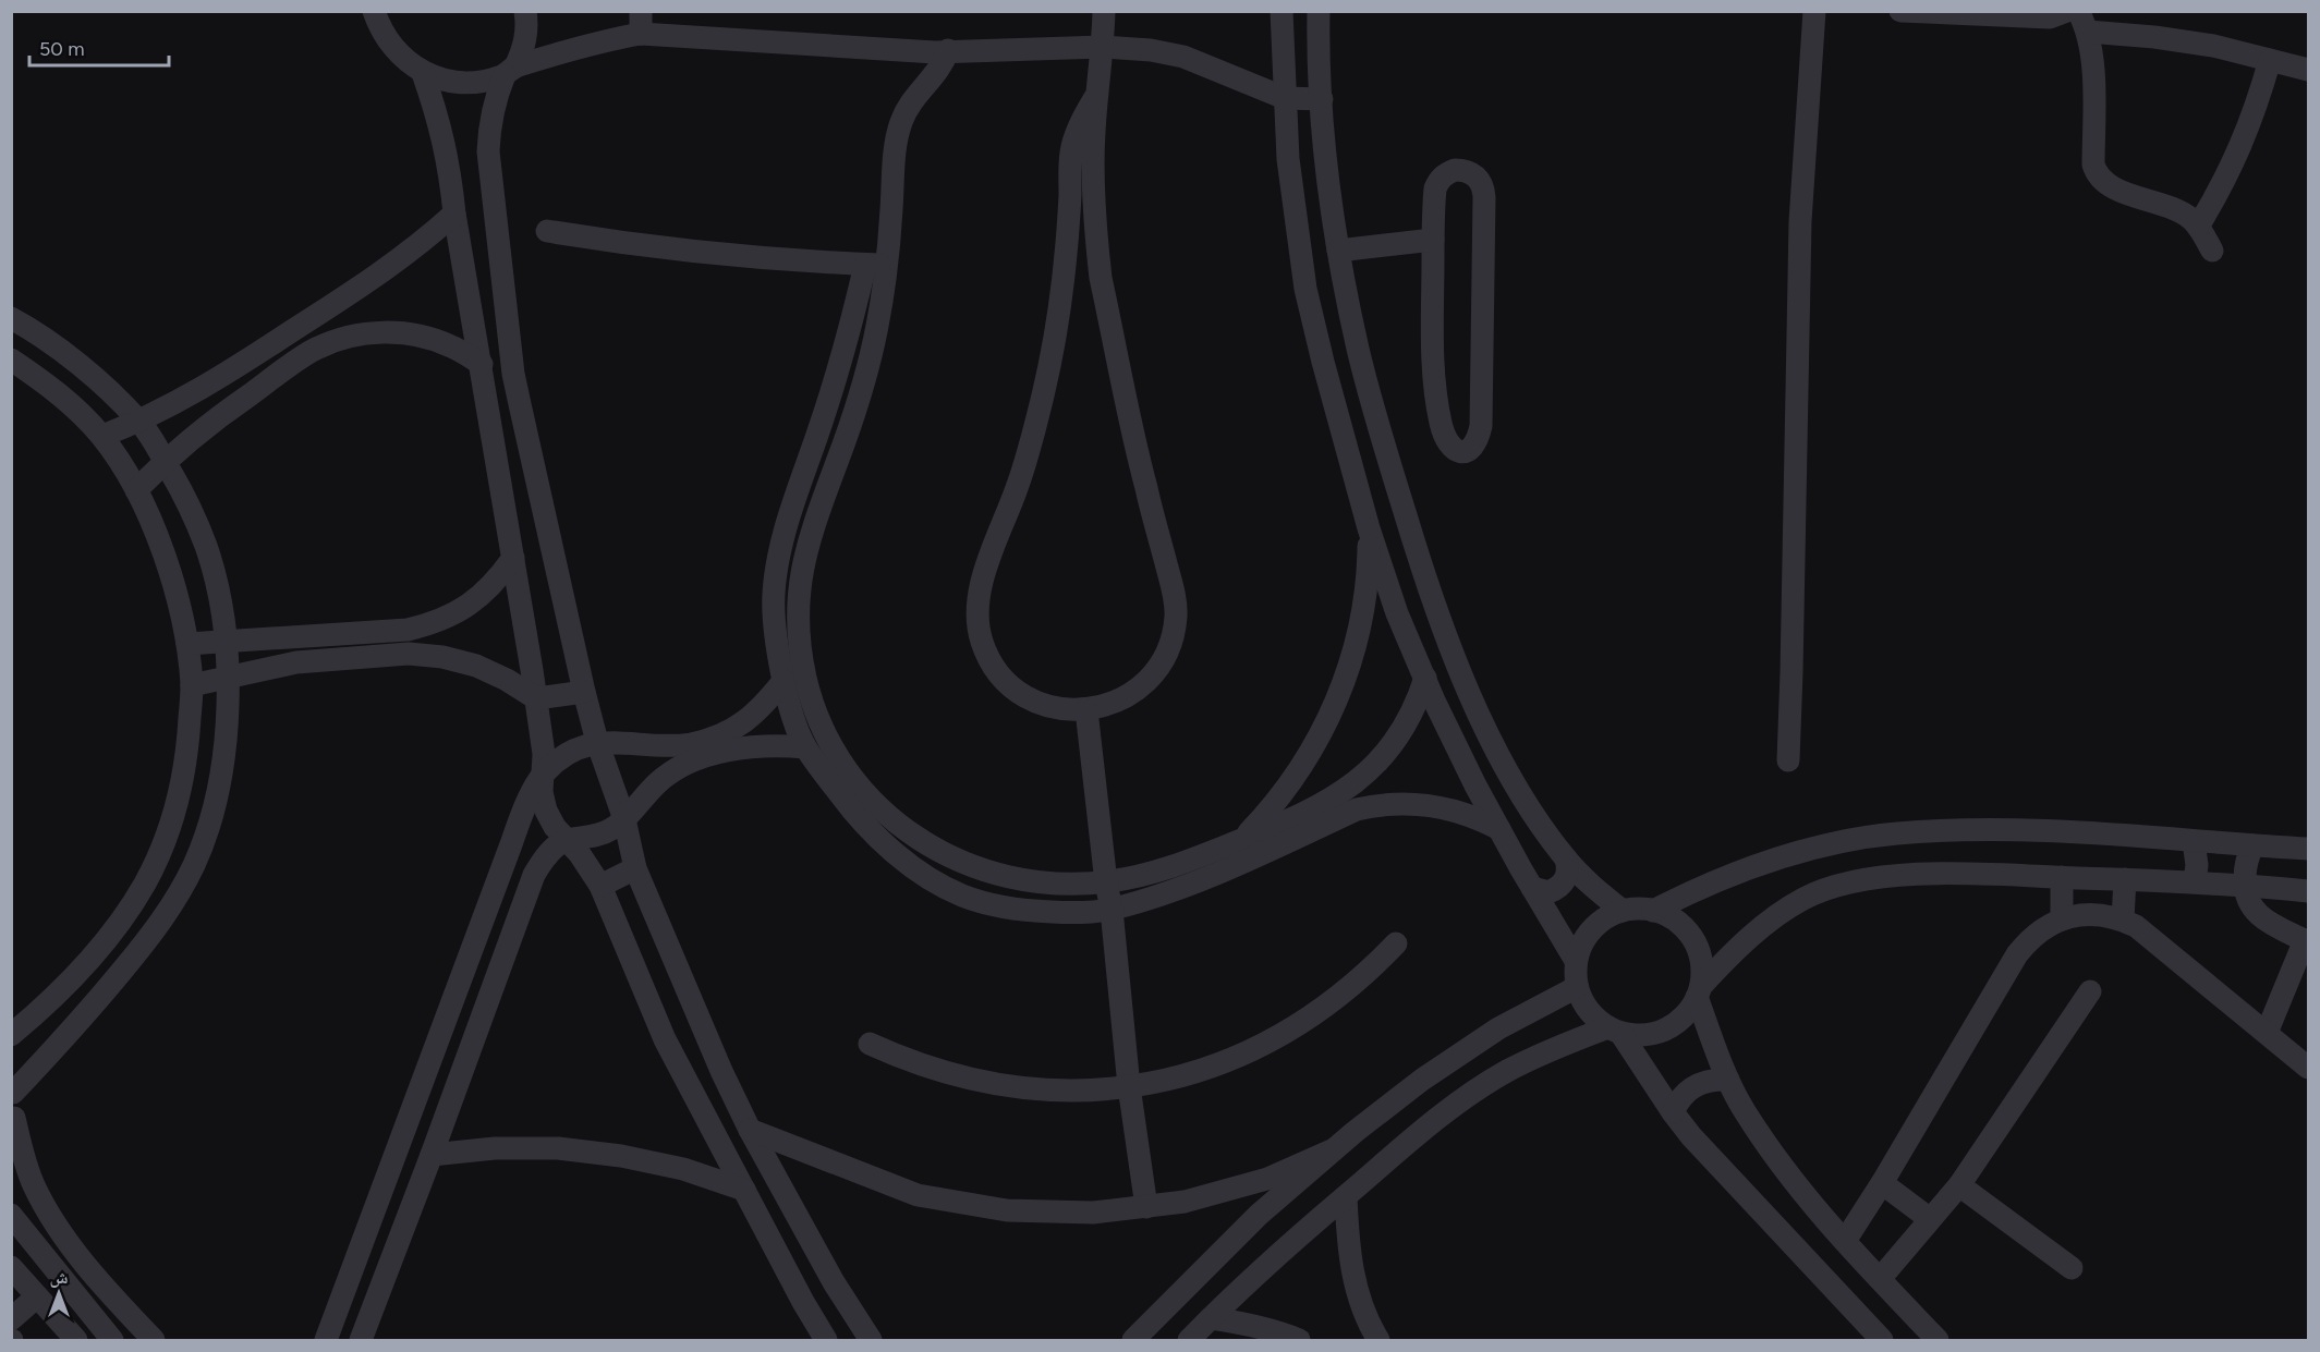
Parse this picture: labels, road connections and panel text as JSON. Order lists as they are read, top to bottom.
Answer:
{
  "scale_bar": "50 m",
  "north": "top"
}
